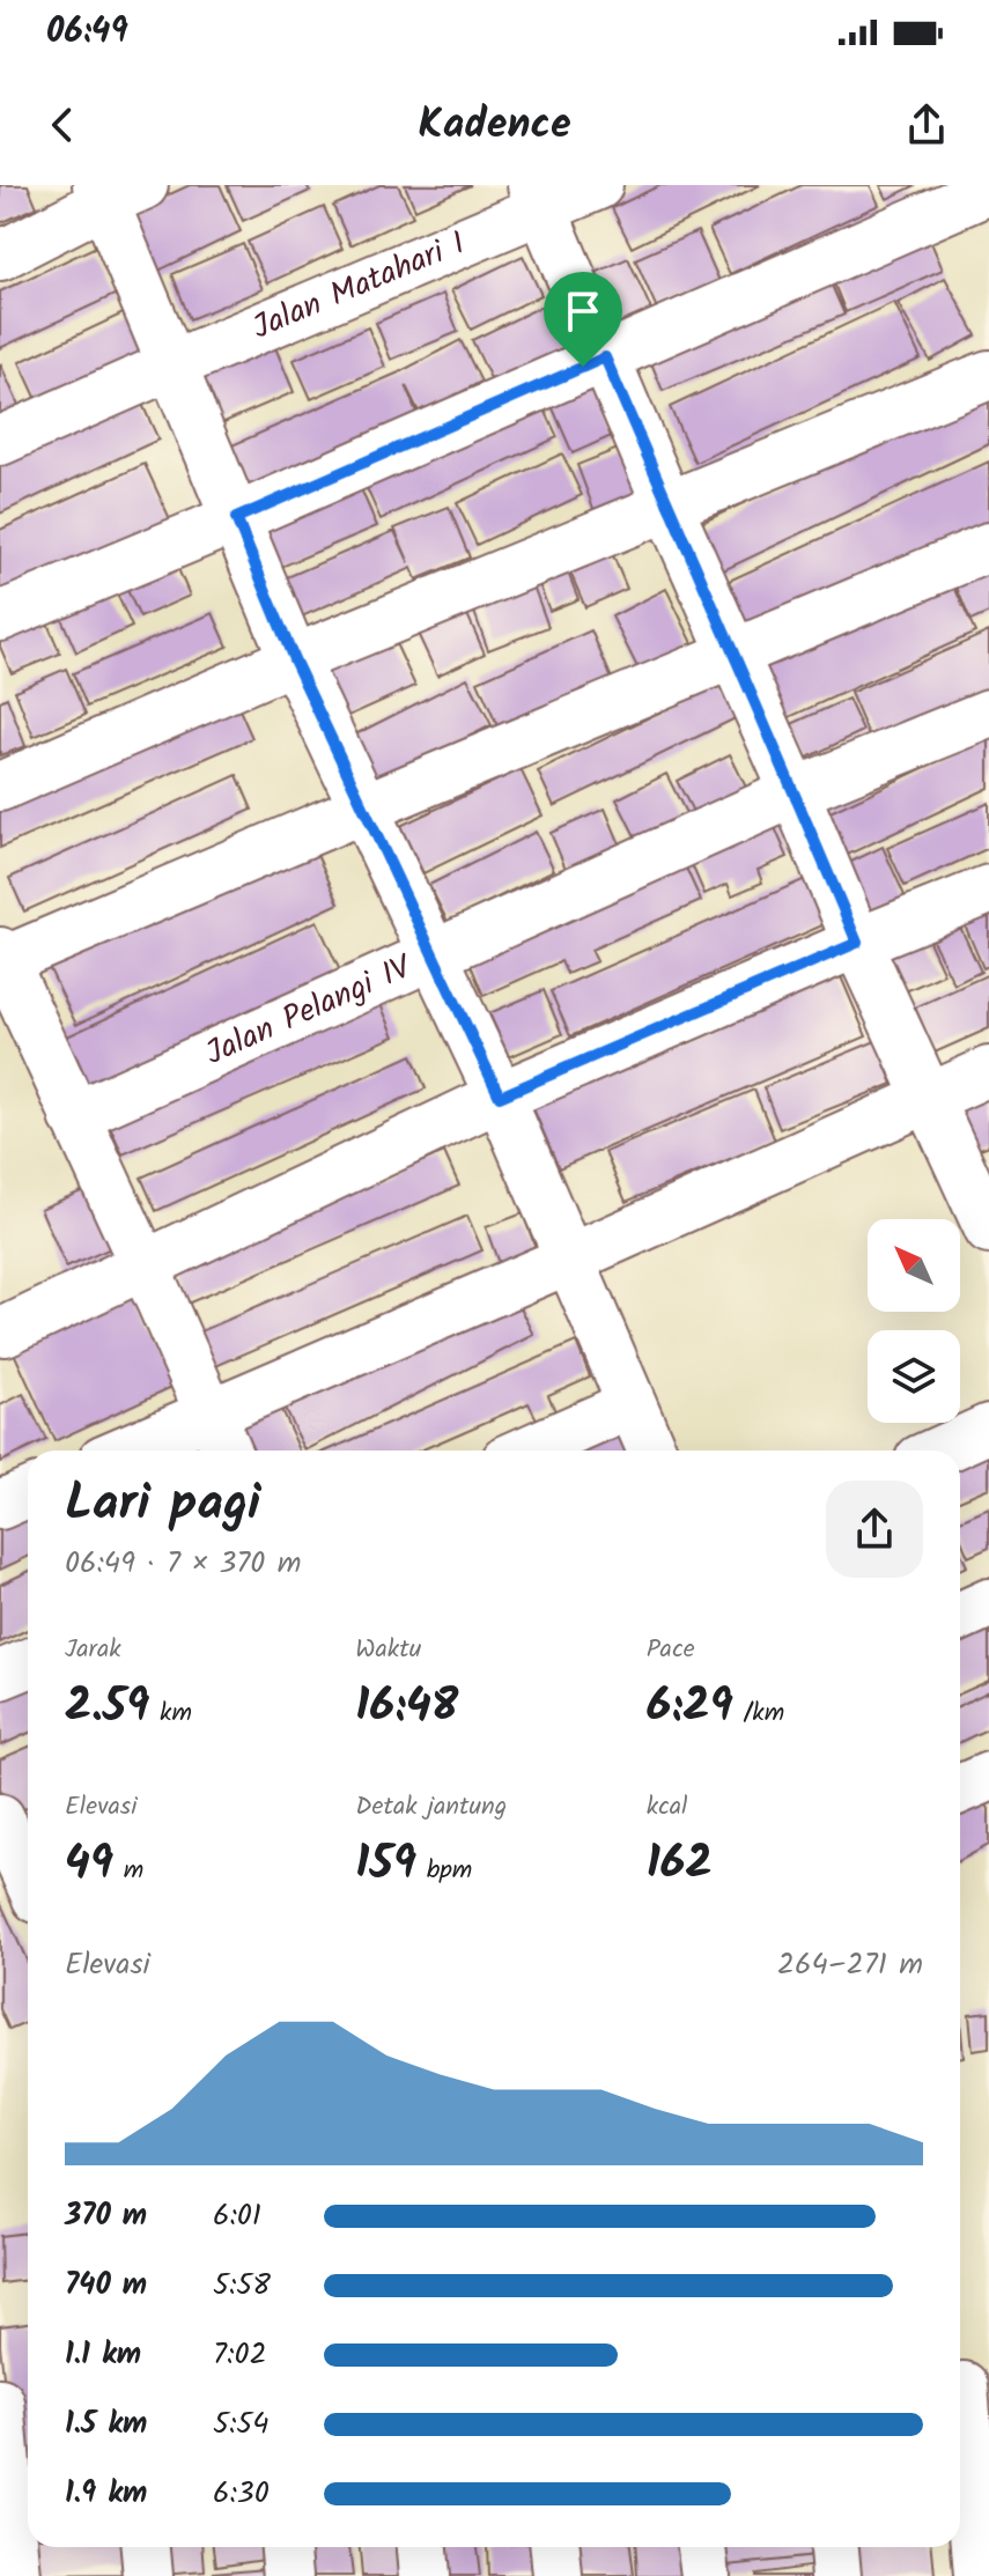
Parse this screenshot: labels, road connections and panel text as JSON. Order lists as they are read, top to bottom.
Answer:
{
  "streets": {
    "street": ["Jalan Matahari I", "Jalan Pelangi IV"]
  },
  "north": "top left",
  "page": {
    "status": "06:49",
    "header": "Kadence",
    "heading": ["Lari pagi", "06:49 · 7 × 370 m"],
    "stats": [
      ["Jarak", "2.59 km"],
      ["Waktu", "16:48"],
      ["Pace", "6:29 /km"],
      ["Elevasi", "49 m"],
      ["Detak jantung", "159 bpm"],
      ["kcal", "162"]
    ],
    "chart": ["Elevasi", "264–271 m"],
    "list": [
      {
        "name": "370 m",
        "note": "6:01"
      },
      {
        "name": "740 m",
        "note": "5:58"
      },
      {
        "name": "1.1 km",
        "note": "7:02"
      },
      {
        "name": "1.5 km",
        "note": "5:54"
      },
      {
        "name": "1.9 km",
        "note": "6:30"
      }
    ]
  }
}
